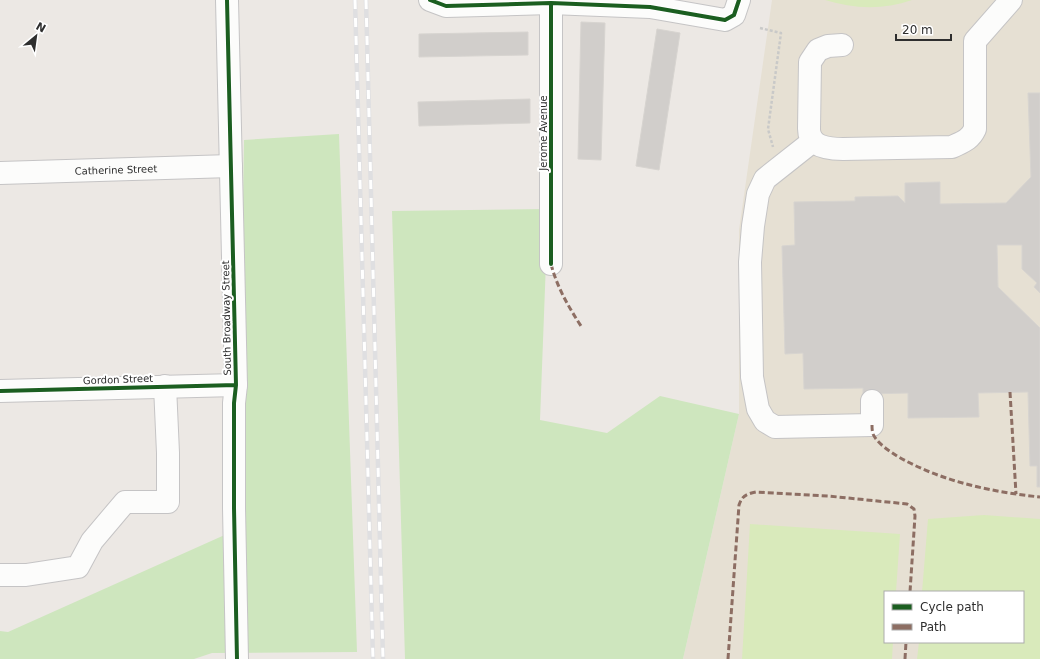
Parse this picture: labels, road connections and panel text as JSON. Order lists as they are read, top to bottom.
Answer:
{
  "streets": {
    "street": [
      "Jerome Avenue",
      "Catherine Street",
      "South Broadway Street",
      "Gordon Street"
    ]
  },
  "crossings": [
    ["Catherine Street", "South Broadway Street"],
    ["South Broadway Street", "Gordon Street"]
  ],
  "legend": ["Cycle path", "Path"],
  "scale_bar": "20 m",
  "north": "top right"
}
